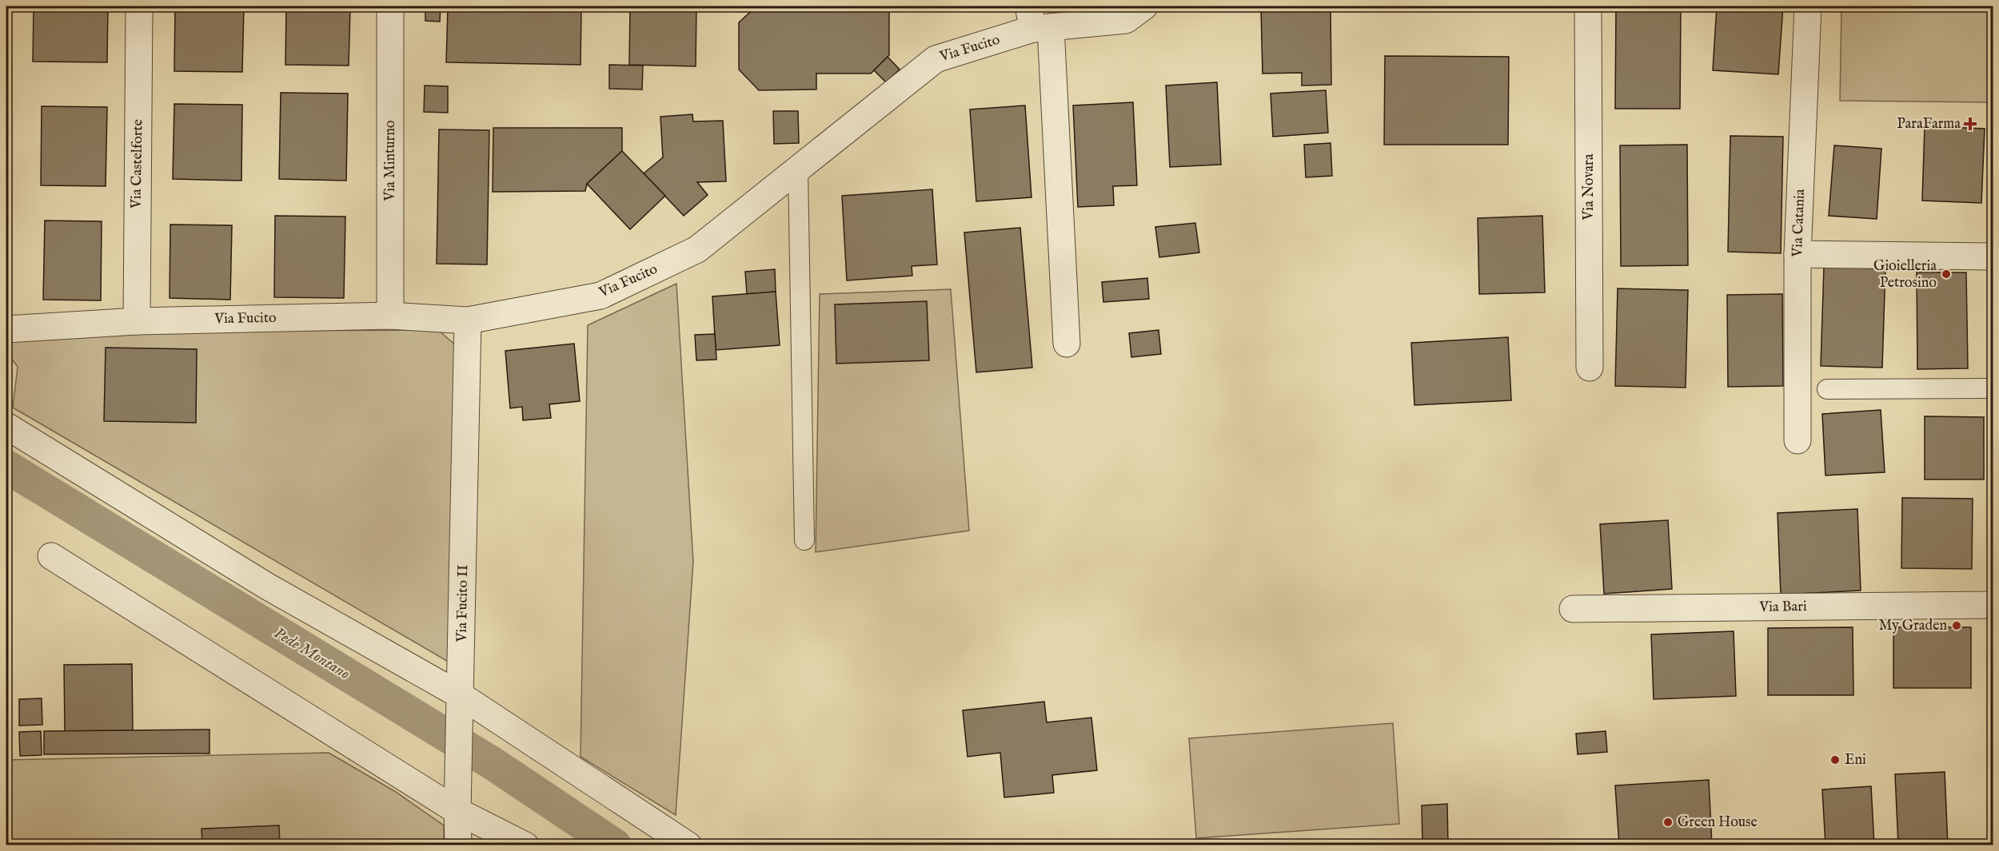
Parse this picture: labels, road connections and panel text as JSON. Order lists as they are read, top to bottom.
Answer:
{
  "streets": {
    "street": [
      "Via Fucito",
      "Via Minturno",
      "Via Castelforte",
      "Via Novara",
      "Via Catania",
      "Via Fucito II",
      "Via Bari"
    ]
  },
  "crossings": [
    ["Via Fucito", "Via Minturno"],
    ["Via Fucito", "Via Castelforte"],
    ["Via Fucito", "Via Fucito II"]
  ],
  "water": ["Pede Montano"],
  "places": {
    "health": ["ParaFarma"],
    "other": [
      "Gioielleria Petrosino",
      "My Graden",
      "Eni",
      "Green House"
    ]
  }
}
